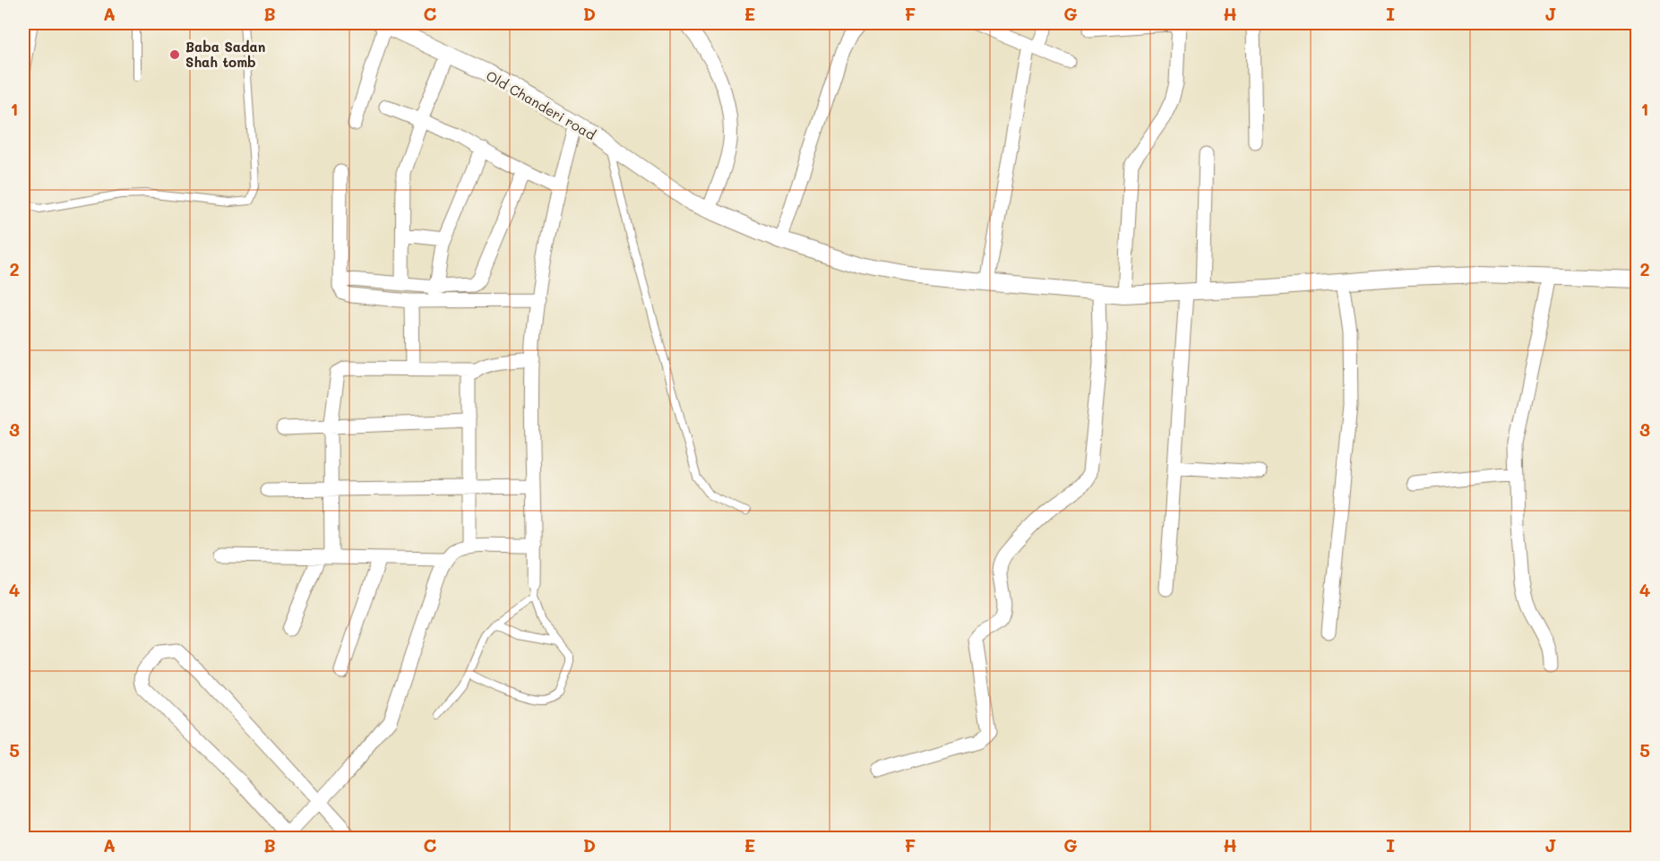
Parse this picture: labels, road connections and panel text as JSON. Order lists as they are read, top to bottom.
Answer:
{
  "streets": {
    "street": ["Old Chanderi road"]
  },
  "places": ["Baba Sadan Shah tomb"],
  "grid": {
    "columns": [
      "A",
      "B",
      "C",
      "D",
      "E",
      "F",
      "G",
      "H",
      "I",
      "J"
    ],
    "rows": [
      "1",
      "2",
      "3",
      "4",
      "5"
    ]
  }
}
